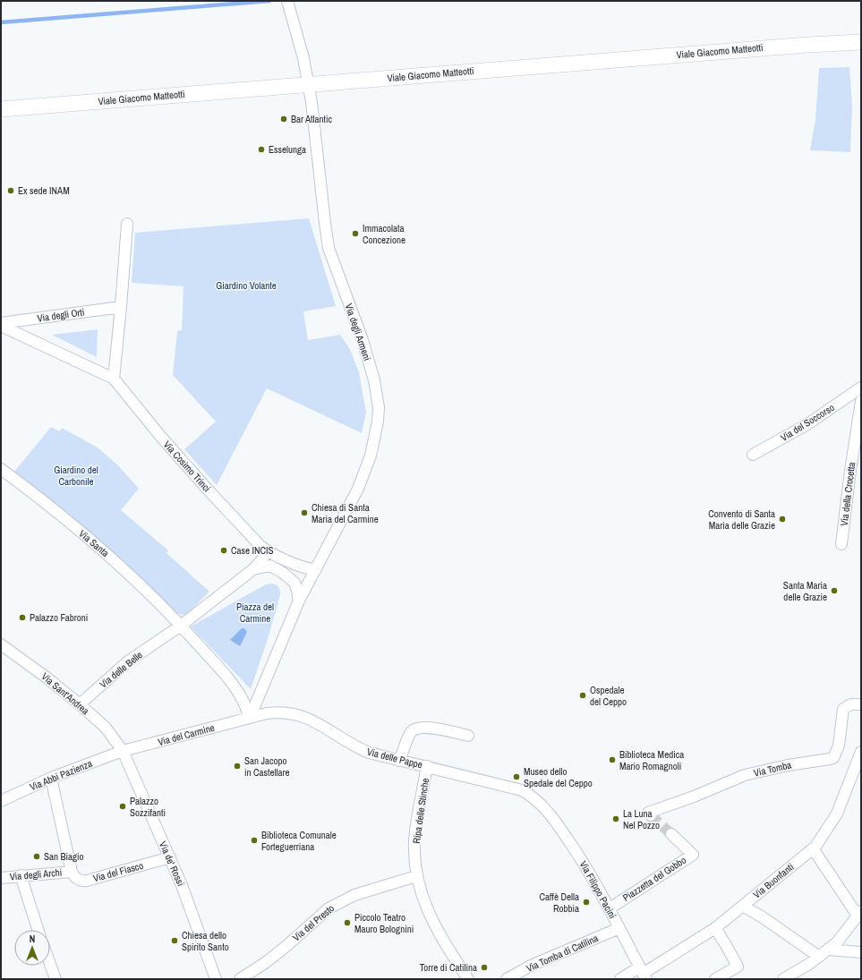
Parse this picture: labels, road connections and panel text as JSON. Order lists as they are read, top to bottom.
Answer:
{
  "streets": {
    "street": [
      "Viale Giacomo Matteotti",
      "Via degli Orti",
      "Via degli Armeni",
      "Via del Soccorso",
      "Via Cosimo Trinci",
      "Via della Crocetta",
      "Via Santa",
      "Via delle Belle",
      "Via Sant'Andrea",
      "Via del Carmine",
      "Via delle Pappe",
      "Via Tomba",
      "Via Abbi Pazienza",
      "Ripa delle Stinche",
      "Via de' Rossi",
      "Via del Fiasco",
      "Via degli Archi",
      "Piazzetta del Gobbo",
      "Via Buonfanti",
      "Via Filippo Pacini",
      "Via del Presto",
      "Via Tomba di Catilina"
    ]
  },
  "crossings": [
    ["Viale Giacomo Matteotti", "Via degli Armeni"],
    ["Via degli Orti", "Via Cosimo Trinci"],
    ["Via Santa", "Via delle Belle"],
    ["Via delle Belle", "Via Sant'Andrea"],
    ["Via Sant'Andrea", "Via del Carmine"],
    ["Via Sant'Andrea", "Via Abbi Pazienza"],
    ["Via Sant'Andrea", "Via de' Rossi"],
    ["Via del Carmine", "Via delle Pappe"],
    ["Via del Carmine", "Via Abbi Pazienza"],
    ["Via del Carmine", "Via de' Rossi"],
    ["Via delle Pappe", "Ripa delle Stinche"],
    ["Via delle Pappe", "Via Filippo Pacini"],
    ["Via Abbi Pazienza", "Via de' Rossi"],
    ["Ripa delle Stinche", "Via del Presto"],
    ["Via de' Rossi", "Via del Fiasco"],
    ["Via del Fiasco", "Via degli Archi"],
    ["Piazzetta del Gobbo", "Via Filippo Pacini"],
    ["Via Buonfanti", "Via Filippo Pacini"],
    ["Via Filippo Pacini", "Via Tomba di Catilina"]
  ],
  "parks": ["Giardino Volante", "Giardino del Carbonile", "Piazza del Carmine"],
  "places": [
    "Bar Atlantic",
    "Esselunga",
    "Ex sede INAM",
    "Immacolata Concezione",
    "Chiesa di Santa Maria del Carmine",
    "Convento di Santa Maria delle Grazie",
    "Case INCIS",
    "Santa Maria delle Grazie",
    "Palazzo Fabroni",
    "Ospedale del Ceppo",
    "Biblioteca Medica Mario Romagnoli",
    "San Jacopo in Castellare",
    "Museo dello Spedale del Ceppo",
    "Palazzo Sozzifanti",
    "La Luna Nel Pozzo",
    "Biblioteca Comunale Forteguerriana",
    "San Biagio",
    "Caffè Della Robbia",
    "Piccolo Teatro Mauro Bolognini",
    "Chiesa dello Spirito Santo",
    "Torre di Catilina"
  ],
  "north": "top"
}
